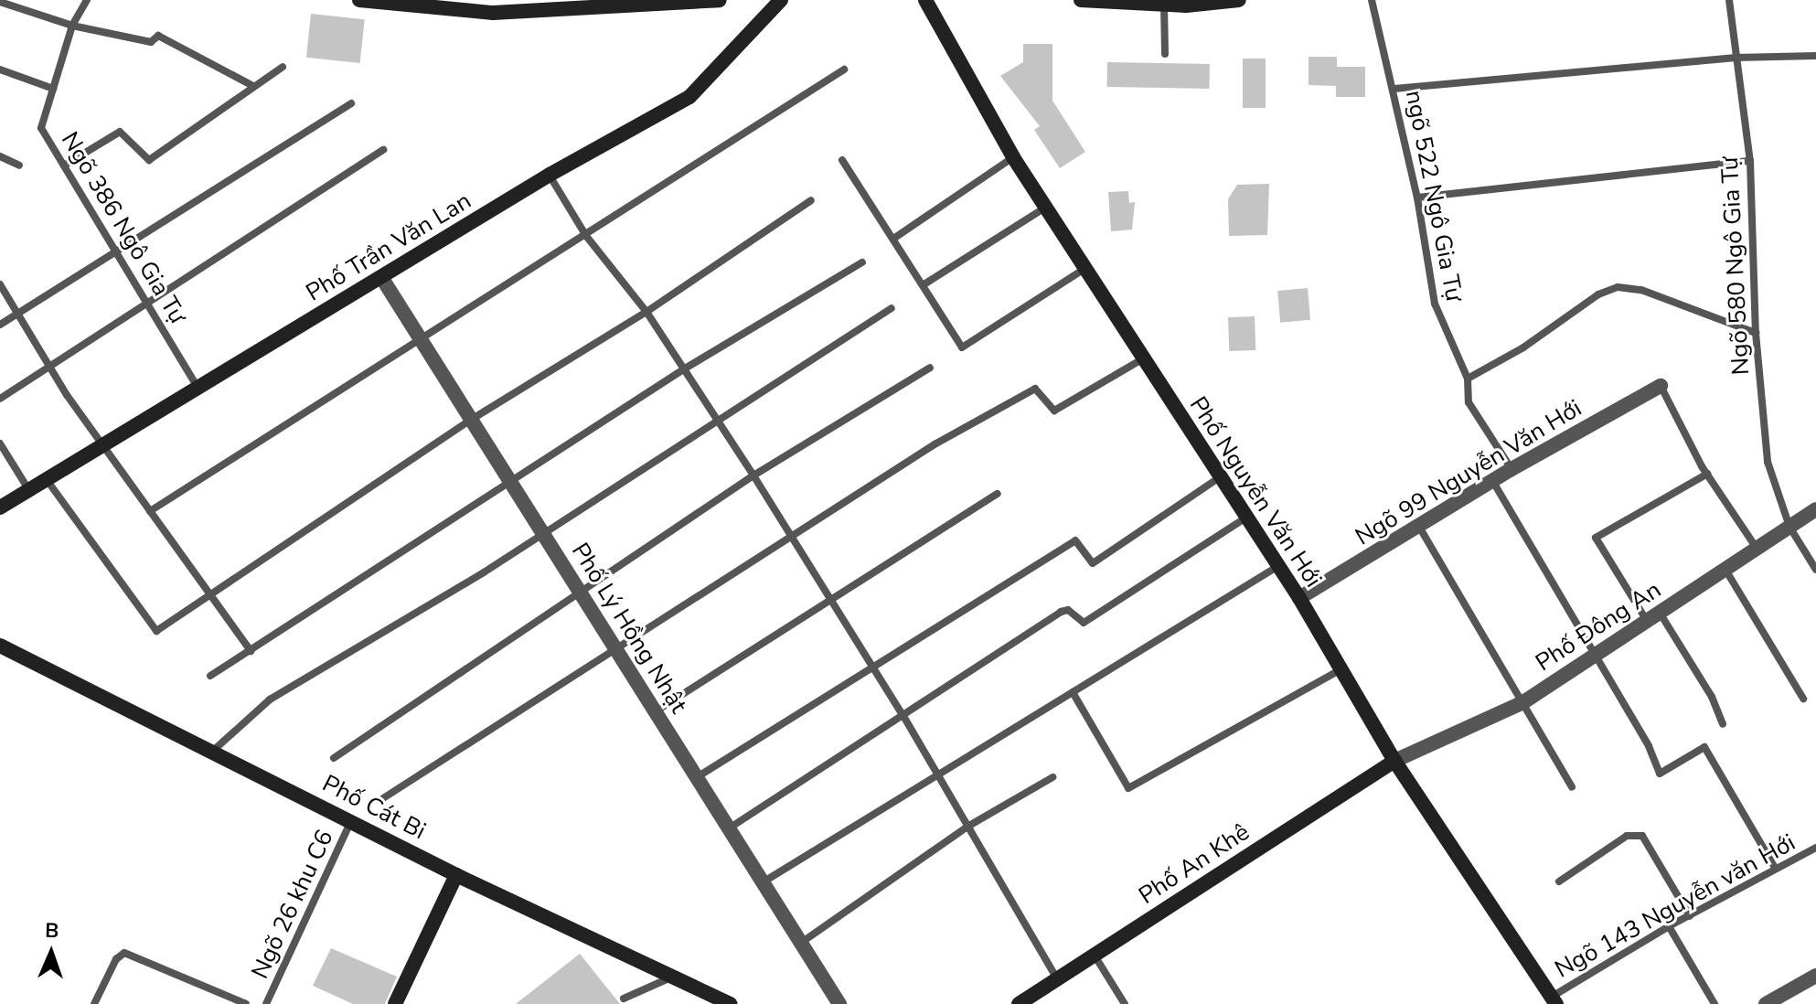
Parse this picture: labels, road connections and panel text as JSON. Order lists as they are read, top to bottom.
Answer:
{
  "streets": {
    "street": [
      "Phố Trần Văn Lan",
      "Ngõ 99 Nguyễn Văn Hới",
      "Phố Nguyễn Văn Hới",
      "Phố Đông An",
      "Phố Lý Hồng Nhật",
      "Phố Cát Bi",
      "Phố An Khê"
    ],
    "lane": [
      "ngõ 522 Ngô Gia Tự",
      "Ngõ 386 Ngô Gia Tự",
      "Ngõ 580 Ngô Gia Tự",
      "Ngõ 26 khu C6",
      "Ngõ 143 Nguyễn văn Hới"
    ]
  },
  "crossings": [
    ["ngõ 522 Ngô Gia Tự", "Ngõ 99 Nguyễn Văn Hới"],
    ["Ngõ 386 Ngô Gia Tự", "Phố Trần Văn Lan"],
    ["Phố Trần Văn Lan", "Phố Lý Hồng Nhật"],
    ["Ngõ 580 Ngô Gia Tự", "Phố Đông An"],
    ["Ngõ 99 Nguyễn Văn Hới", "Phố Nguyễn Văn Hới"],
    ["Phố Nguyễn Văn Hới", "Phố Đông An"],
    ["Phố Nguyễn Văn Hới", "Phố An Khê"],
    ["Phố Nguyễn Văn Hới", "Ngõ 143 Nguyễn văn Hới"],
    ["Phố Đông An", "Phố An Khê"],
    ["Phố Cát Bi", "Ngõ 26 khu C6"]
  ],
  "north": "top"
}
